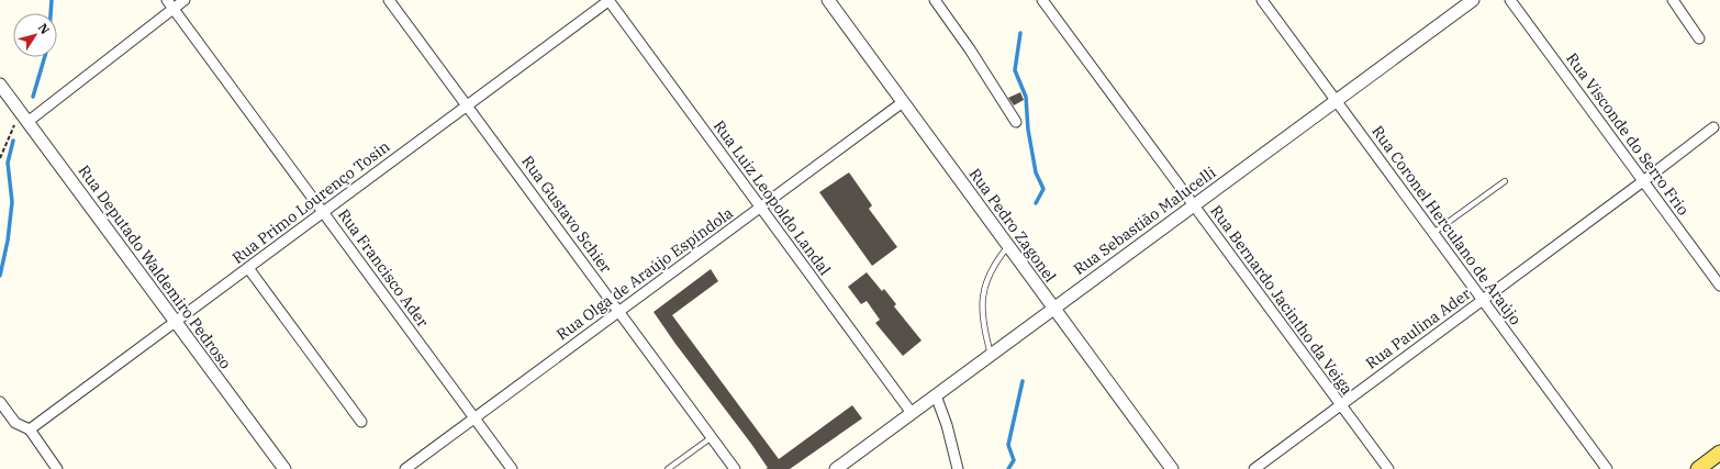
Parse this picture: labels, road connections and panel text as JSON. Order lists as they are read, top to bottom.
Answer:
{
  "streets": {
    "street": [
      "Rua Visconde do Serro Frio",
      "Rua Luiz Leopoldo Landal",
      "Rua Primo Lourenço Tosin",
      "Rua Gustavo Schier",
      "Rua Sebastião Malucelli",
      "Rua Pedro Zagonel",
      "Rua Coronel Herculano de Araújo",
      "Rua Deputado Waldemiro Pedroso",
      "Rua Francisco Ader",
      "Rua Olga de Araújo Espíndola",
      "Rua Bernardo Jacintho da Veiga",
      "Rua Paulina Ader"
    ]
  },
  "crossings": [
    ["Rua Visconde do Serro Frio", "Rua Paulina Ader"],
    ["Rua Luiz Leopoldo Landal", "Rua Primo Lourenço Tosin"],
    ["Rua Luiz Leopoldo Landal", "Rua Sebastião Malucelli"],
    ["Rua Luiz Leopoldo Landal", "Rua Olga de Araújo Espíndola"],
    ["Rua Primo Lourenço Tosin", "Rua Gustavo Schier"],
    ["Rua Primo Lourenço Tosin", "Rua Deputado Waldemiro Pedroso"],
    ["Rua Primo Lourenço Tosin", "Rua Francisco Ader"],
    ["Rua Gustavo Schier", "Rua Olga de Araújo Espíndola"],
    ["Rua Sebastião Malucelli", "Rua Pedro Zagonel"],
    ["Rua Sebastião Malucelli", "Rua Coronel Herculano de Araújo"],
    ["Rua Sebastião Malucelli", "Rua Bernardo Jacintho da Veiga"],
    ["Rua Pedro Zagonel", "Rua Olga de Araújo Espíndola"],
    ["Rua Coronel Herculano de Araújo", "Rua Paulina Ader"],
    ["Rua Francisco Ader", "Rua Olga de Araújo Espíndola"],
    ["Rua Bernardo Jacintho da Veiga", "Rua Paulina Ader"]
  ],
  "north": "top right"
}
